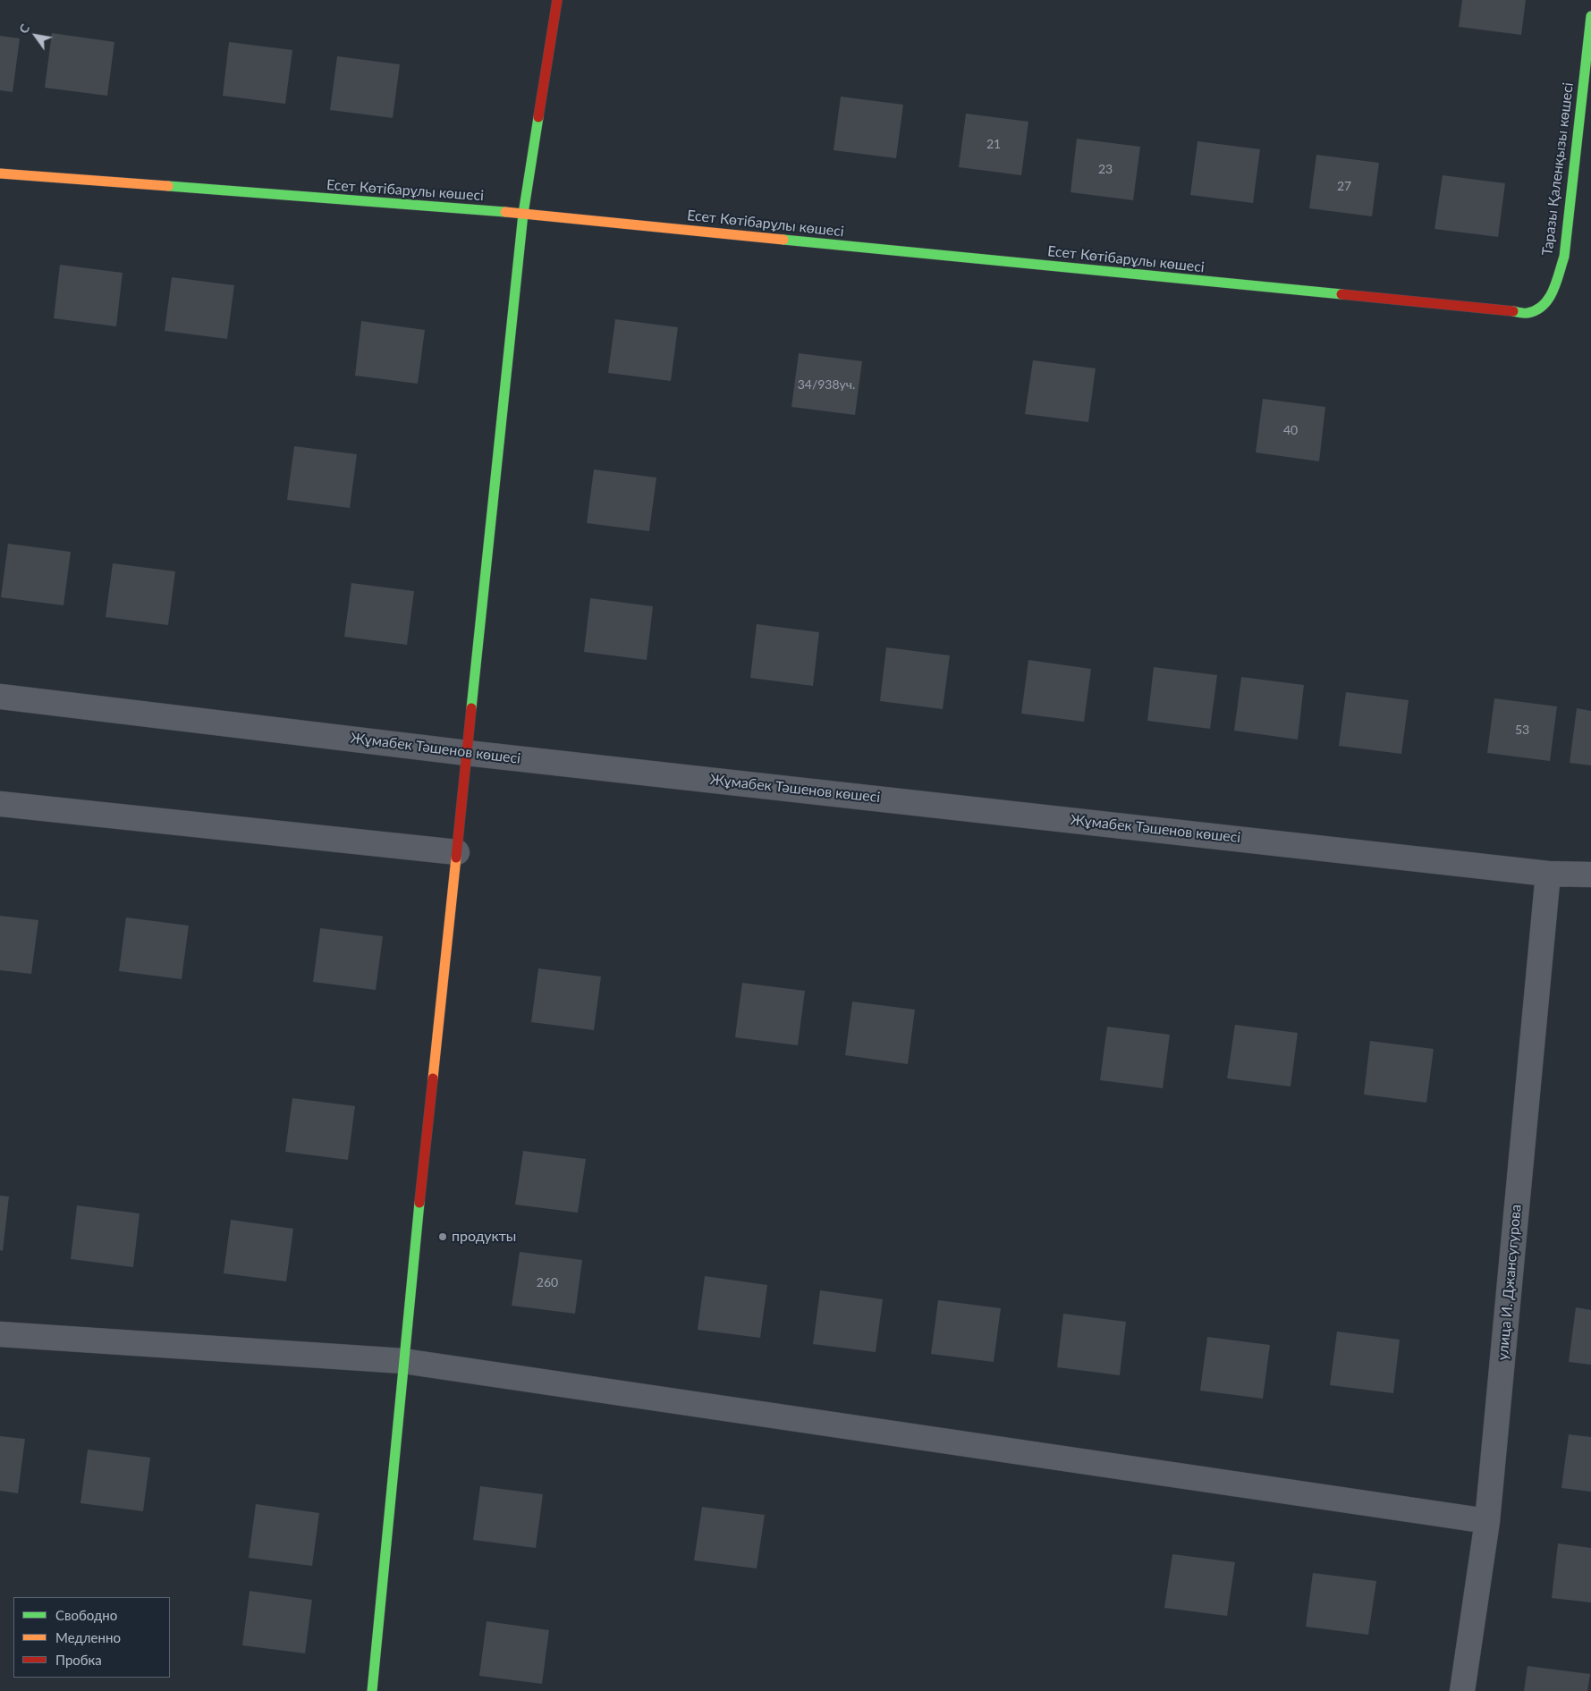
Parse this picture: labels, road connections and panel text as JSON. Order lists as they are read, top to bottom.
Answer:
{
  "streets": {
    "street": [
      "Таразы Қаленқызы көшесі",
      "Есет Көтібарұлы көшесі",
      "Жұмабек Тәшенов көшесі",
      "улица И. Джансугурова"
    ]
  },
  "crossings": [
    ["Таразы Қаленқызы көшесі", "Есет Көтібарұлы көшесі"],
    ["Жұмабек Тәшенов көшесі", "улица И. Джансугурова"]
  ],
  "places": ["продукты"],
  "house_numbers": [
    "21",
    "23",
    "27",
    "34/938уч.",
    "40",
    "53",
    "260"
  ],
  "legend": ["Свободно", "Медленно", "Пробка"],
  "north": "top left"
}
